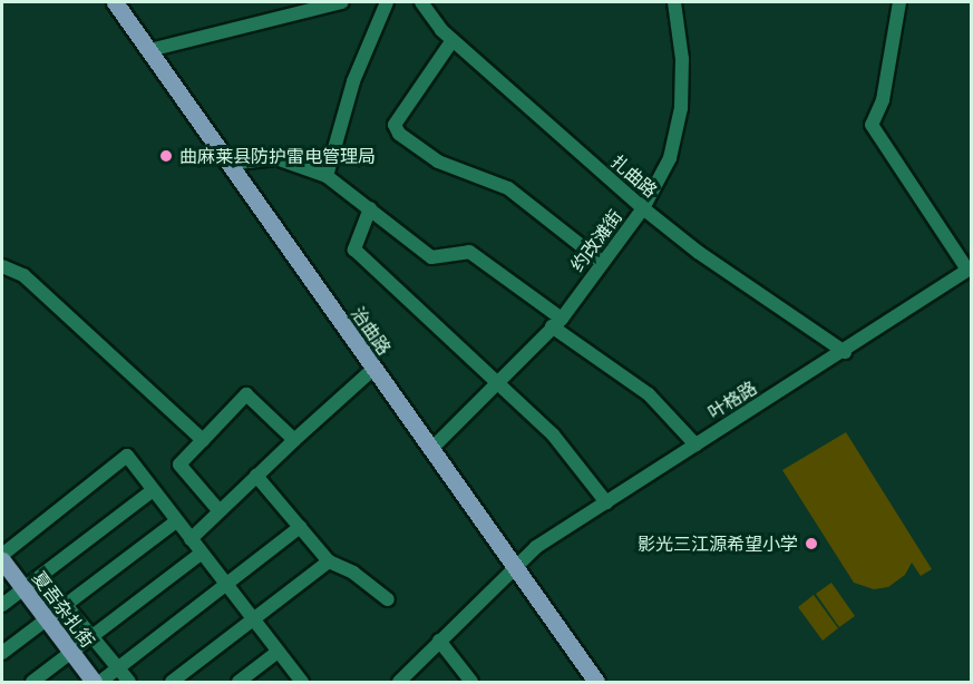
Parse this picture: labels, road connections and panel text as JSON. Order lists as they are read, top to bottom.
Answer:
{
  "streets": {
    "main road": ["治曲路", "夏吾杂扎街"],
    "street": ["扎曲路", "约改滩街", "叶格路"]
  },
  "crossings": [
    ["扎曲路", "约改滩街"],
    ["扎曲路", "叶格路"],
    ["约改滩街", "治曲路"],
    ["治曲路", "叶格路"]
  ],
  "places": ["曲麻莱县防护雷电管理局", "影光三江源希望小学"]
}
